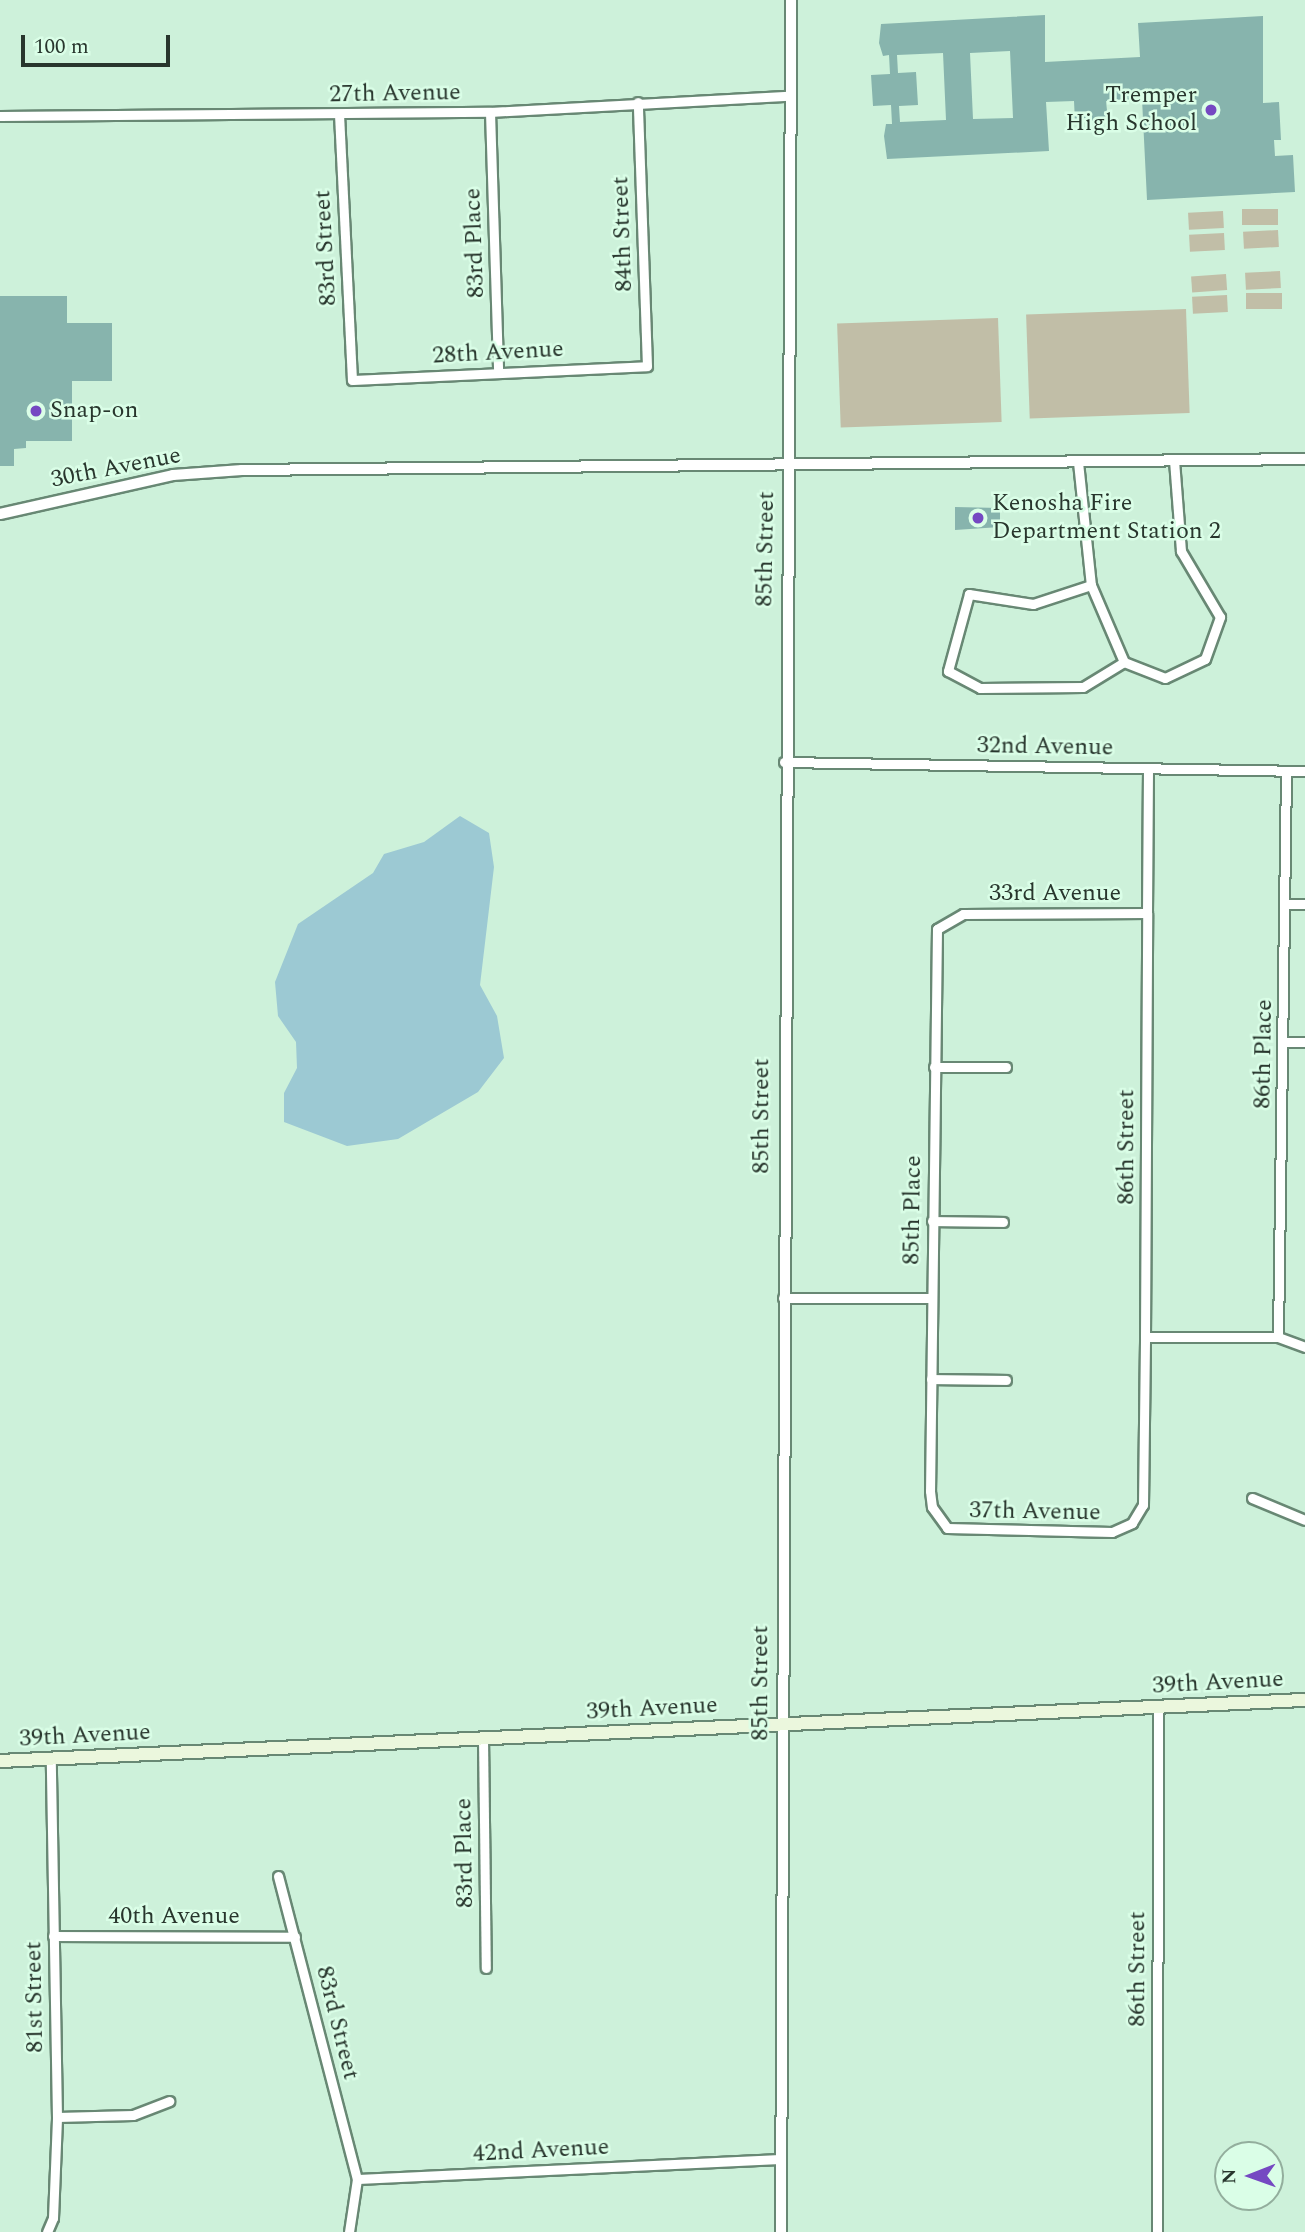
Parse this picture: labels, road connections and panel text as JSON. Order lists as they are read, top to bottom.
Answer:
{
  "streets": {
    "main road": ["39th Avenue"],
    "street": [
      "27th Avenue",
      "84th Street",
      "83rd Place",
      "83rd Street",
      "28th Avenue",
      "30th Avenue",
      "85th Street",
      "32nd Avenue",
      "33rd Avenue",
      "86th Place",
      "86th Street",
      "85th Place",
      "37th Avenue",
      "40th Avenue",
      "81st Street",
      "42nd Avenue"
    ]
  },
  "crossings": [
    ["27th Avenue", "84th Street"],
    ["27th Avenue", "83rd Place"],
    ["27th Avenue", "83rd Street"],
    ["27th Avenue", "85th Street"],
    ["84th Street", "28th Avenue"],
    ["83rd Place", "28th Avenue"],
    ["83rd Place", "39th Avenue"],
    ["83rd Street", "28th Avenue"],
    ["83rd Street", "40th Avenue"],
    ["83rd Street", "42nd Avenue"],
    ["30th Avenue", "85th Street"],
    ["85th Street", "32nd Avenue"],
    ["85th Street", "39th Avenue"],
    ["85th Street", "42nd Avenue"],
    ["32nd Avenue", "86th Place"],
    ["32nd Avenue", "86th Street"],
    ["33rd Avenue", "86th Street"],
    ["33rd Avenue", "85th Place"],
    ["86th Street", "37th Avenue"],
    ["86th Street", "39th Avenue"],
    ["85th Place", "37th Avenue"],
    ["39th Avenue", "81st Street"],
    ["40th Avenue", "81st Street"]
  ],
  "places": ["Tremper High School", "Snap-on", "Kenosha Fire Department Station 2"],
  "scale_bar": "100 m",
  "north": "left"
}
